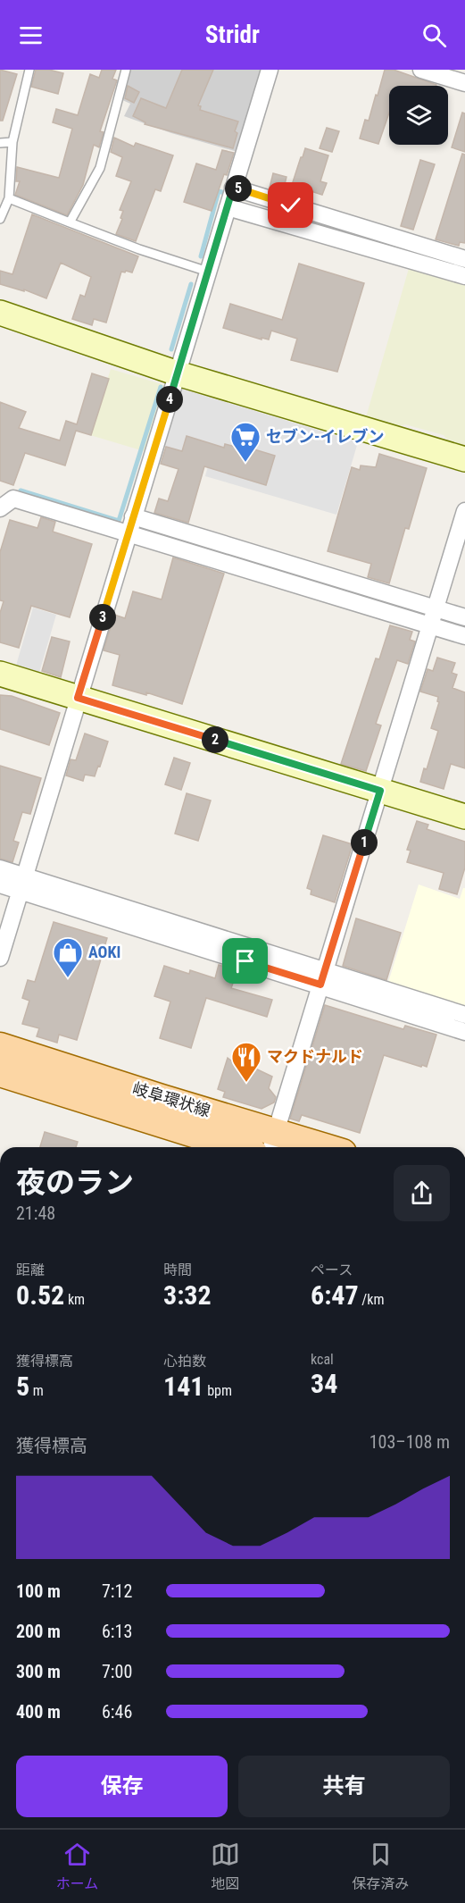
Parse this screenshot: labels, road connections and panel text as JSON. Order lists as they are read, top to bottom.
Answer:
{
  "streets": {
    "main road": ["岐阜環状線"]
  },
  "places": {
    "supermarket": ["セブン-イレブン"],
    "shop": ["AOKI"],
    "restaurant": ["マクドナルド"]
  },
  "page": {
    "header": "Stridr",
    "pins": [
      "5",
      "4",
      "3",
      "2",
      "1"
    ],
    "heading": ["夜のラン", "21:48"],
    "stats": [
      ["距離", "0.52 km"],
      ["時間", "3:32"],
      ["ペース", "6:47 /km"],
      ["獲得標高", "5 m"],
      ["心拍数", "141 bpm"],
      ["kcal", "34"]
    ],
    "chart": ["獲得標高", "103–108 m"],
    "list": [
      {
        "name": "100 m",
        "note": "7:12"
      },
      {
        "name": "200 m",
        "note": "6:13"
      },
      {
        "name": "300 m",
        "note": "7:00"
      },
      {
        "name": "400 m",
        "note": "6:46"
      }
    ],
    "buttons": ["保存", "共有"],
    "tabs": ["ホーム", "地図", "保存済み"]
  }
}
